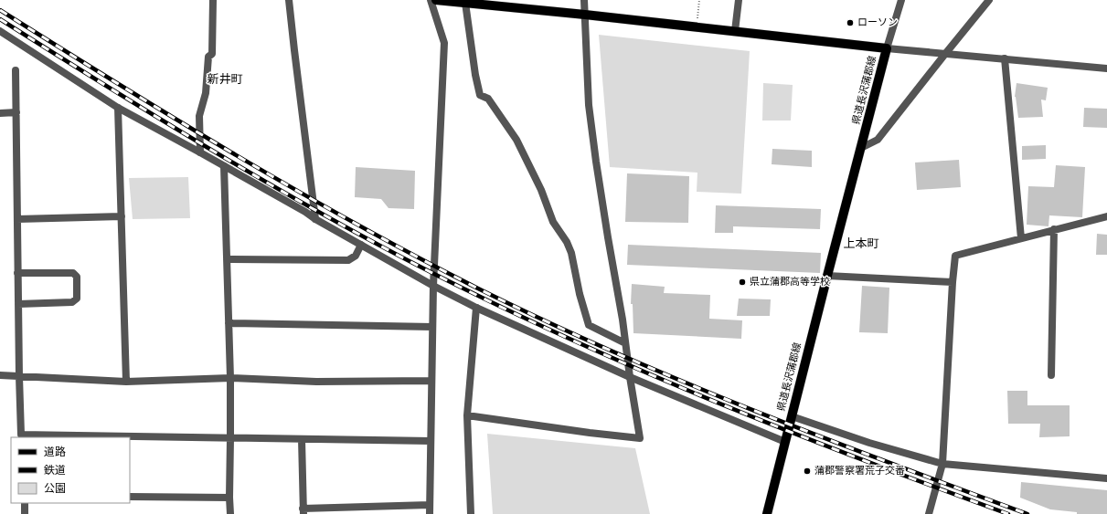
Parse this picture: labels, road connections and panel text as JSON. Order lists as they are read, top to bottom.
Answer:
{
  "streets": {
    "main road": ["県道長沢蒲郡線"]
  },
  "districts": ["新井町", "上本町"],
  "places": ["ローソン", "県立蒲郡高等学校", "蒲郡警察署荒子交番"],
  "legend": ["道路", "鉄道", "公園"]
}
